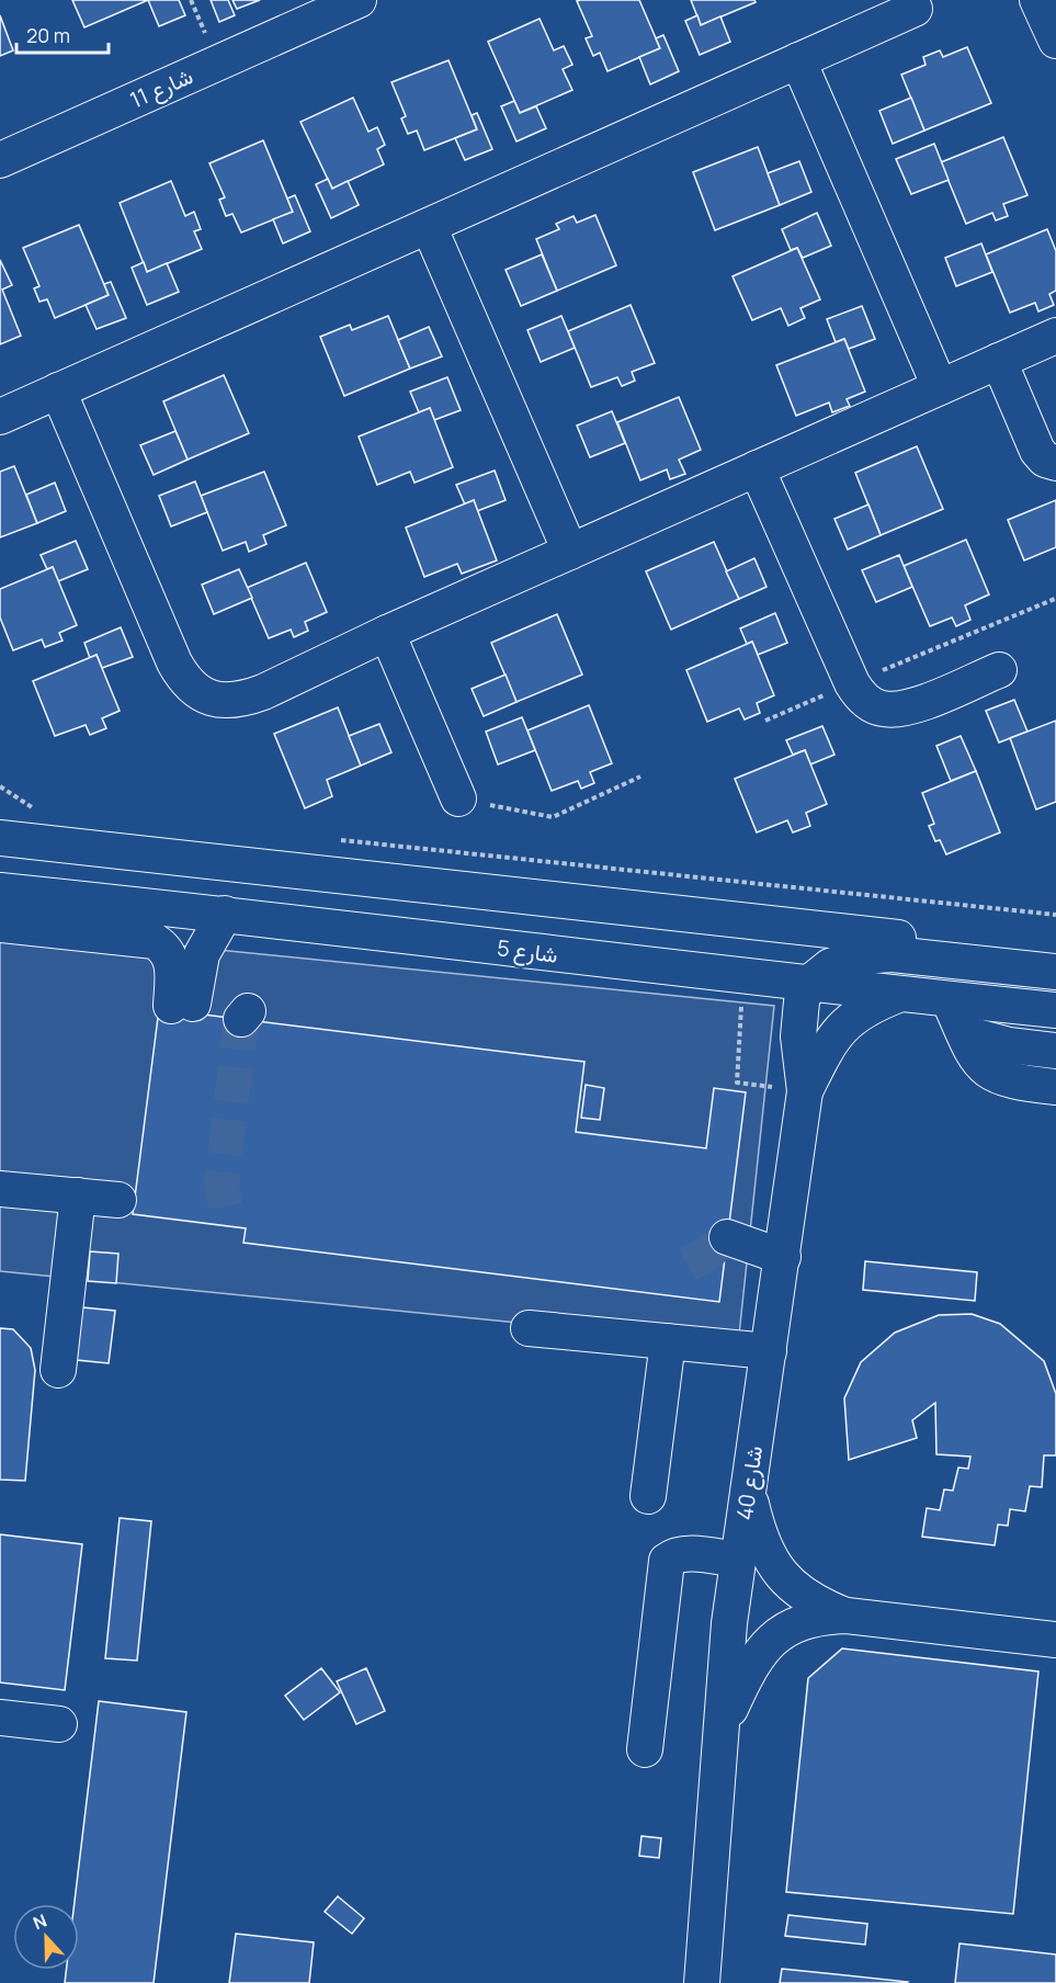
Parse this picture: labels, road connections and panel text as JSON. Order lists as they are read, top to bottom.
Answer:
{
  "streets": {
    "street": ["شارع 11", "شارع 5", "شارع 40"]
  },
  "crossings": [
    ["شارع 5", "شارع 40"]
  ],
  "scale_bar": "20 m",
  "north": "top"
}
